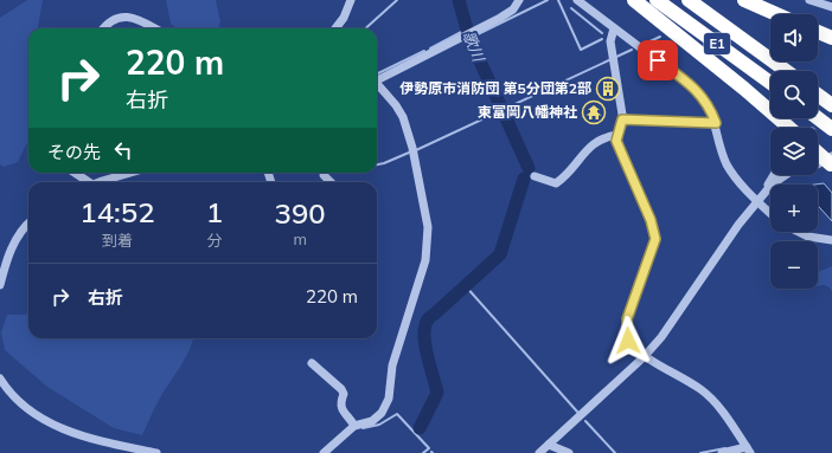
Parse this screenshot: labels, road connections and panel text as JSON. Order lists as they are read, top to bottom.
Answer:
{
  "streets": {
    "highway": ["E1"]
  },
  "water": ["歌川"],
  "places": {
    "building": ["伊勢原市消防団 第5分団第2部"],
    "temple": ["東富岡八幡神社"]
  },
  "page": {
    "map_buttons": ["+", "−"],
    "turn": ["220 m", "右折"],
    "then": "その先",
    "eta": [
      "14:52",
      "到着",
      "1",
      "分",
      "390",
      "m"
    ],
    "list": [
      {
        "name": "右折",
        "value": "220 m"
      }
    ]
  }
}
